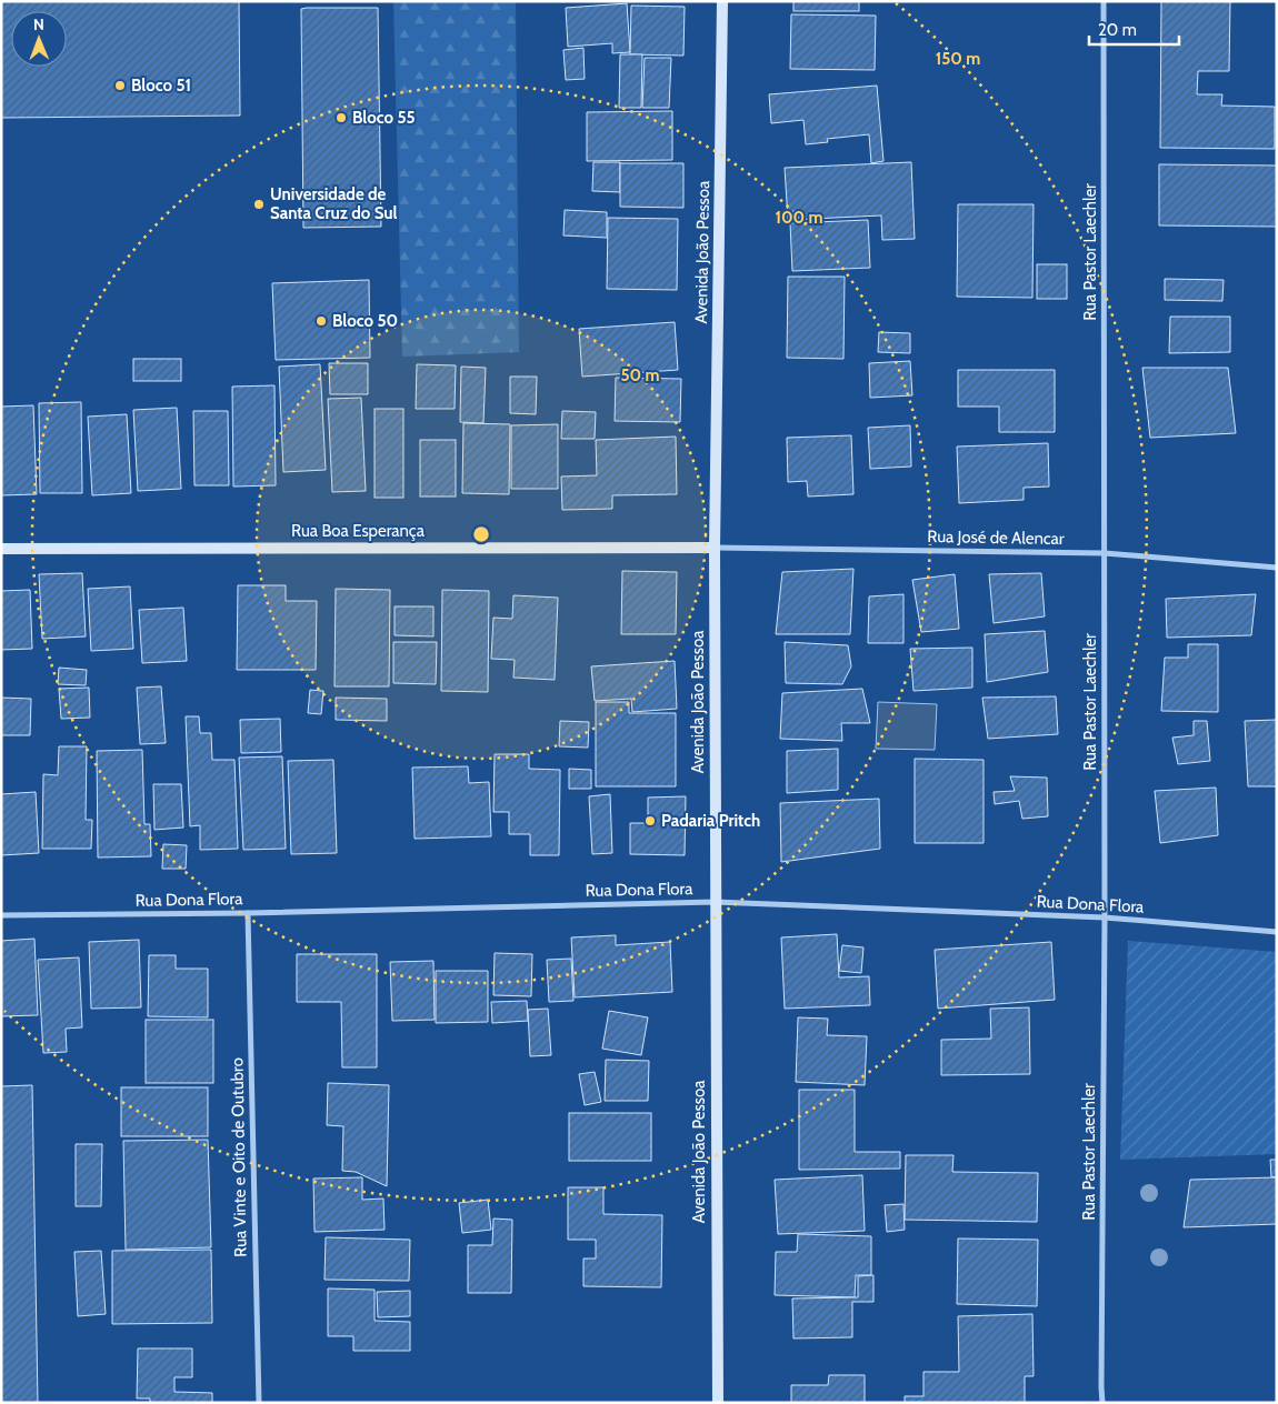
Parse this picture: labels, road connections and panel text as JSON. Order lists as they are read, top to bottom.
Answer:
{
  "streets": {
    "street": [
      "Avenida João Pessoa",
      "Rua Pastor Laechler",
      "Rua Boa Esperança",
      "Rua José de Alencar",
      "Rua Dona Flora",
      "Rua Vinte e Oito de Outubro"
    ]
  },
  "crossings": [
    ["Avenida João Pessoa", "Rua Boa Esperança"],
    ["Avenida João Pessoa", "Rua José de Alencar"],
    ["Avenida João Pessoa", "Rua Dona Flora"],
    ["Rua Pastor Laechler", "Rua José de Alencar"],
    ["Rua Pastor Laechler", "Rua Dona Flora"],
    ["Rua Boa Esperança", "Rua José de Alencar"],
    ["Rua Dona Flora", "Rua Vinte e Oito de Outubro"]
  ],
  "places": [
    "Bloco 51",
    "Bloco 55",
    "Universidade de Santa Cruz do Sul",
    "Bloco 50",
    "Padaria Pritch"
  ],
  "scale_bar": "20 m",
  "north": "top",
  "rings": ["150 m", "100 m", "50 m"]
}
